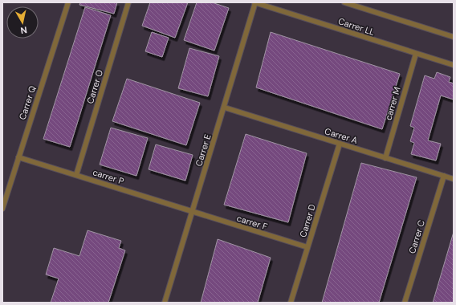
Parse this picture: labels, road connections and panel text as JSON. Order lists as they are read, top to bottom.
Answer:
{
  "streets": {
    "lane": [
      "Carrer LL",
      "Carrer O",
      "Carrer Q",
      "carrer M",
      "Carrer A",
      "Carrer E",
      "carrer P",
      "Carrer D",
      "carrer F",
      "Carrer C"
    ]
  },
  "crossings": [
    ["Carrer LL", "carrer M"],
    ["Carrer LL", "Carrer E"],
    ["Carrer O", "carrer P"],
    ["Carrer Q", "carrer P"],
    ["carrer M", "Carrer A"],
    ["Carrer A", "Carrer E"],
    ["Carrer A", "Carrer D"],
    ["Carrer A", "Carrer C"],
    ["Carrer E", "carrer P"],
    ["Carrer E", "carrer F"],
    ["carrer P", "carrer F"],
    ["Carrer D", "carrer F"]
  ],
  "north": "bottom"
}
